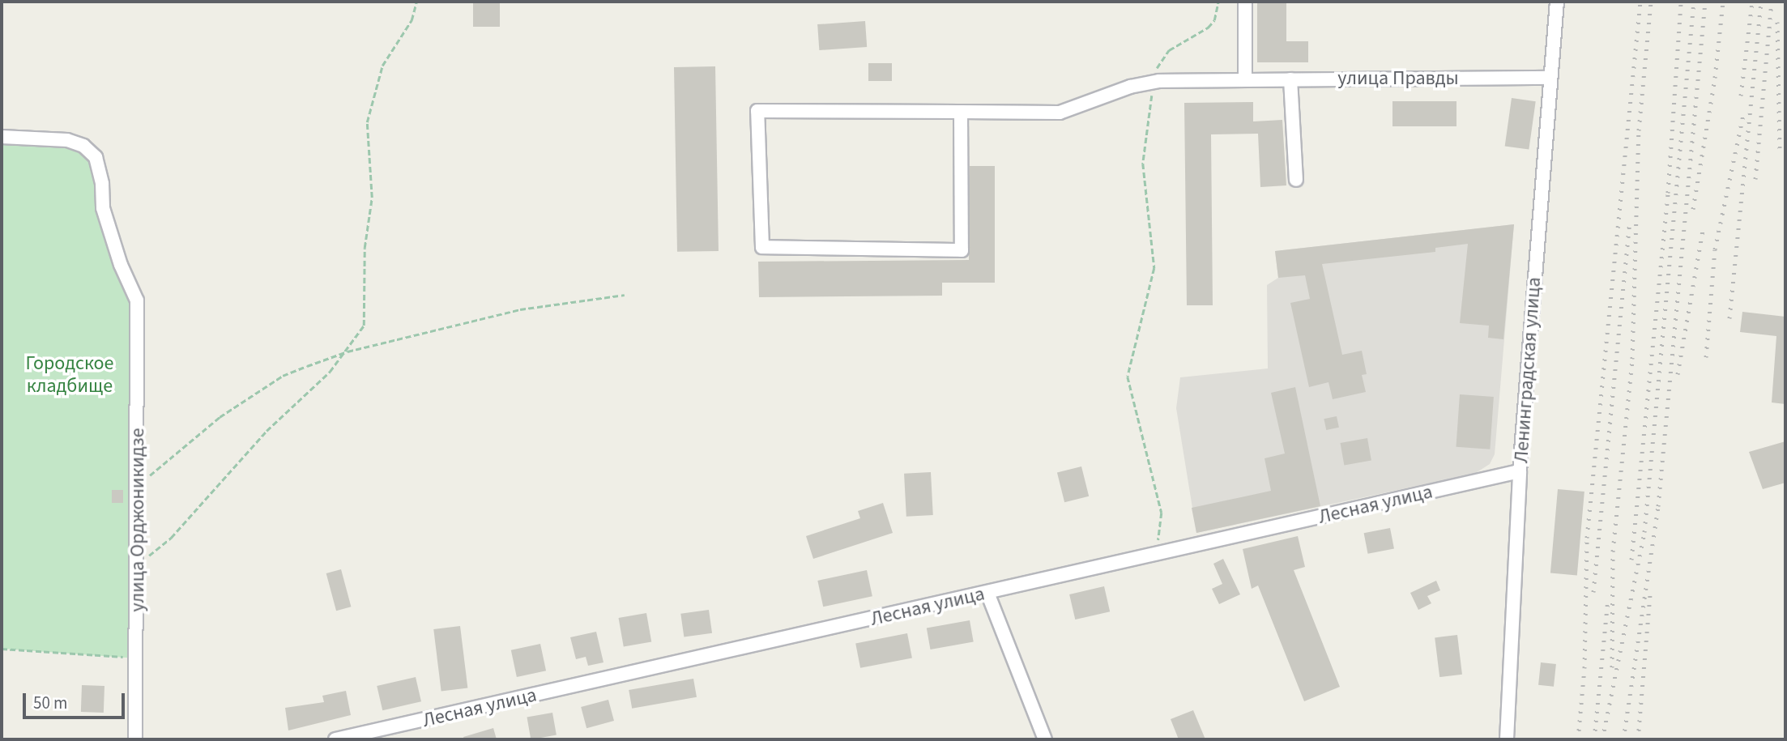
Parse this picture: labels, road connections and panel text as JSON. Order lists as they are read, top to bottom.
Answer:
{
  "streets": {
    "street": [
      "улица Правды",
      "Ленинградская улица",
      "Лесная улица",
      "улица Орджоникидзе"
    ]
  },
  "crossings": [
    ["улица Правды", "Ленинградская улица"],
    ["Ленинградская улица", "Лесная улица"]
  ],
  "parks": ["Городское кладбище"],
  "scale_bar": "50 m"
}
